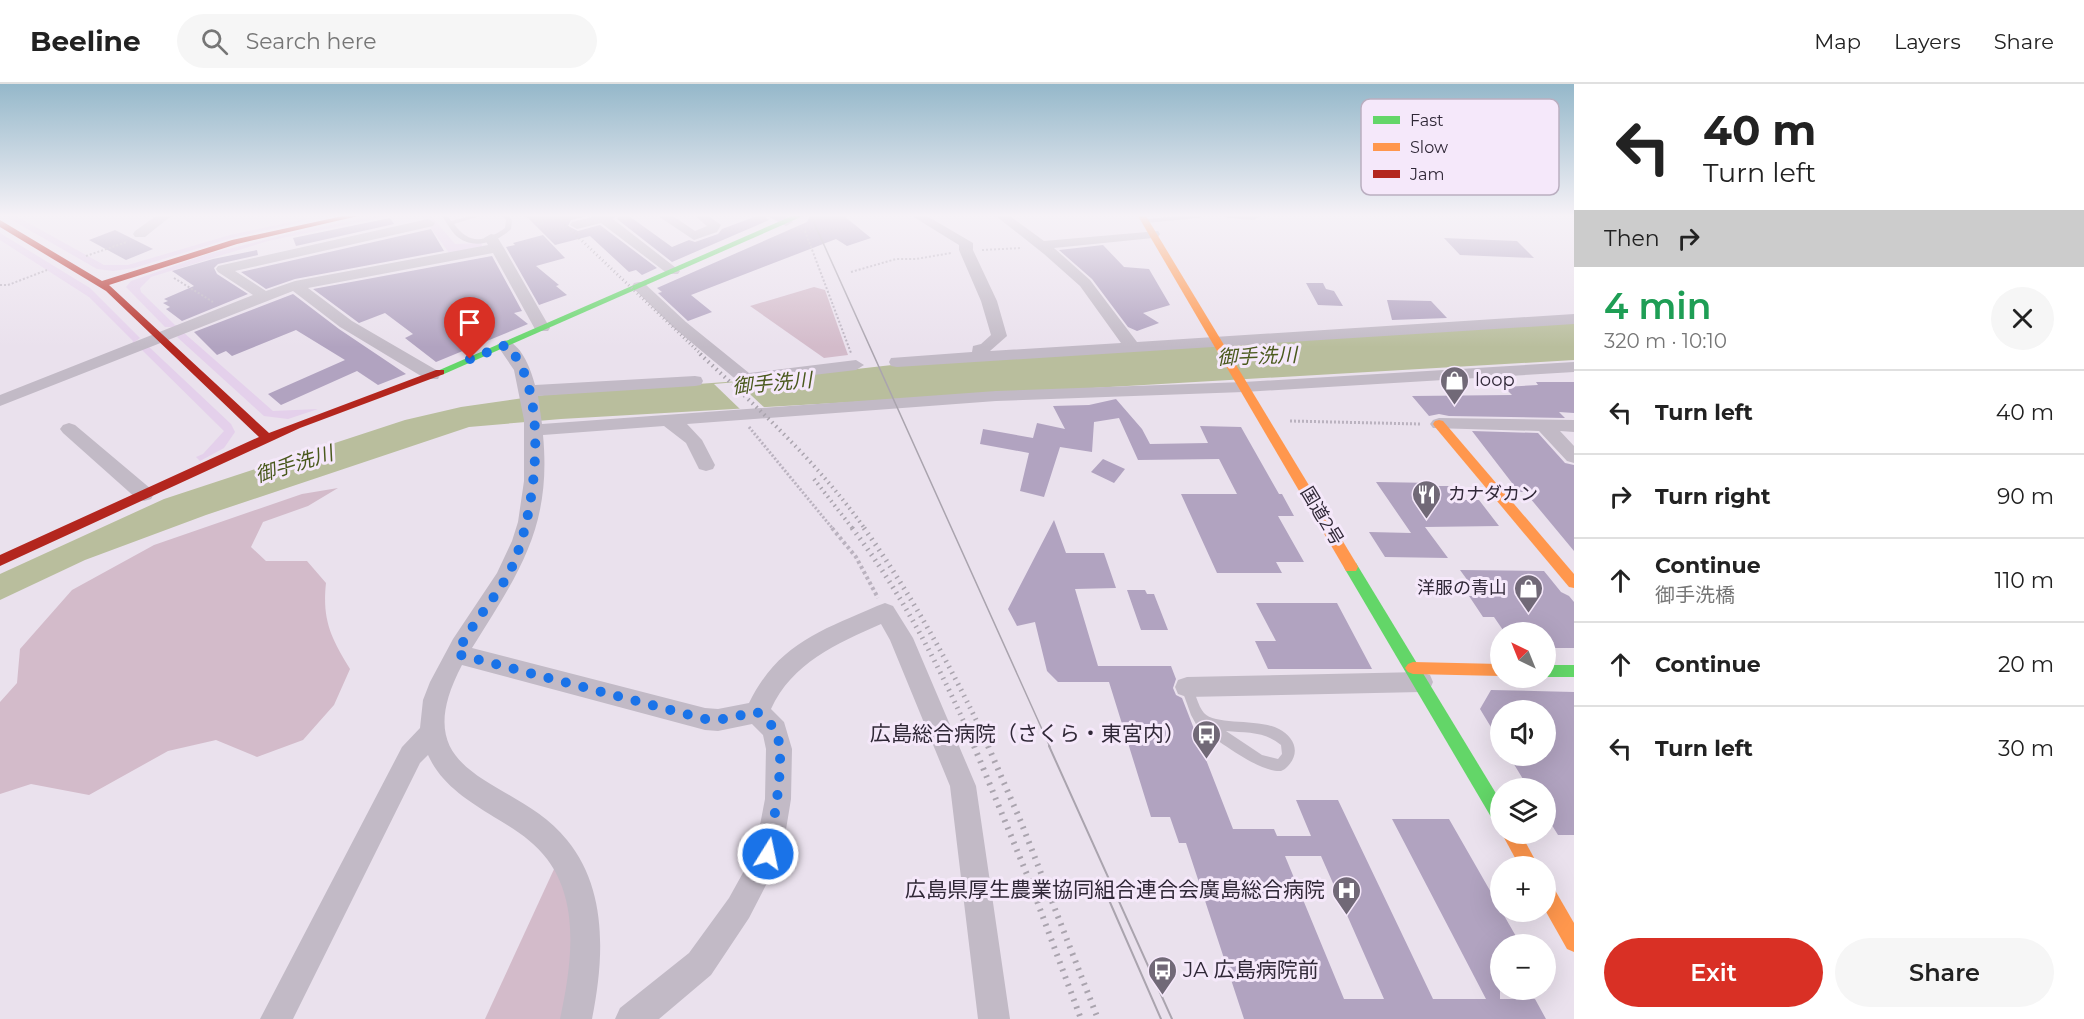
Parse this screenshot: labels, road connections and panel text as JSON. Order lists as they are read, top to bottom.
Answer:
{
  "streets": {
    "main road": ["国道2号"]
  },
  "water": ["御手洗川"],
  "places": {
    "shop": ["loop", "洋服の青山"],
    "restaurant": ["カナダカン"],
    "bus stop": ["広島総合病院（さくら・東宮内）", "JA 広島病院前"],
    "hospital": ["広島県厚生農業協同組合連合会廣島総合病院"]
  },
  "legend": ["Fast", "Slow", "Jam"],
  "north": "top left",
  "page": {
    "header": "Beeline",
    "search": "Search here",
    "nav": ["Map", "Layers", "Share"],
    "turn": ["40 m", "Turn left"],
    "then": "Then",
    "heading": ["4 min", "320 m · 10:10"],
    "list": [
      {
        "name": "Turn left",
        "value": "40 m"
      },
      {
        "name": "Turn right",
        "value": "90 m"
      },
      {
        "name": "Continue",
        "note": "御手洗橋",
        "value": "110 m"
      },
      {
        "name": "Continue",
        "value": "20 m"
      },
      {
        "name": "Turn left",
        "value": "30 m"
      }
    ],
    "map_buttons": ["+", "−"],
    "buttons": ["Exit", "Share"]
  }
}
